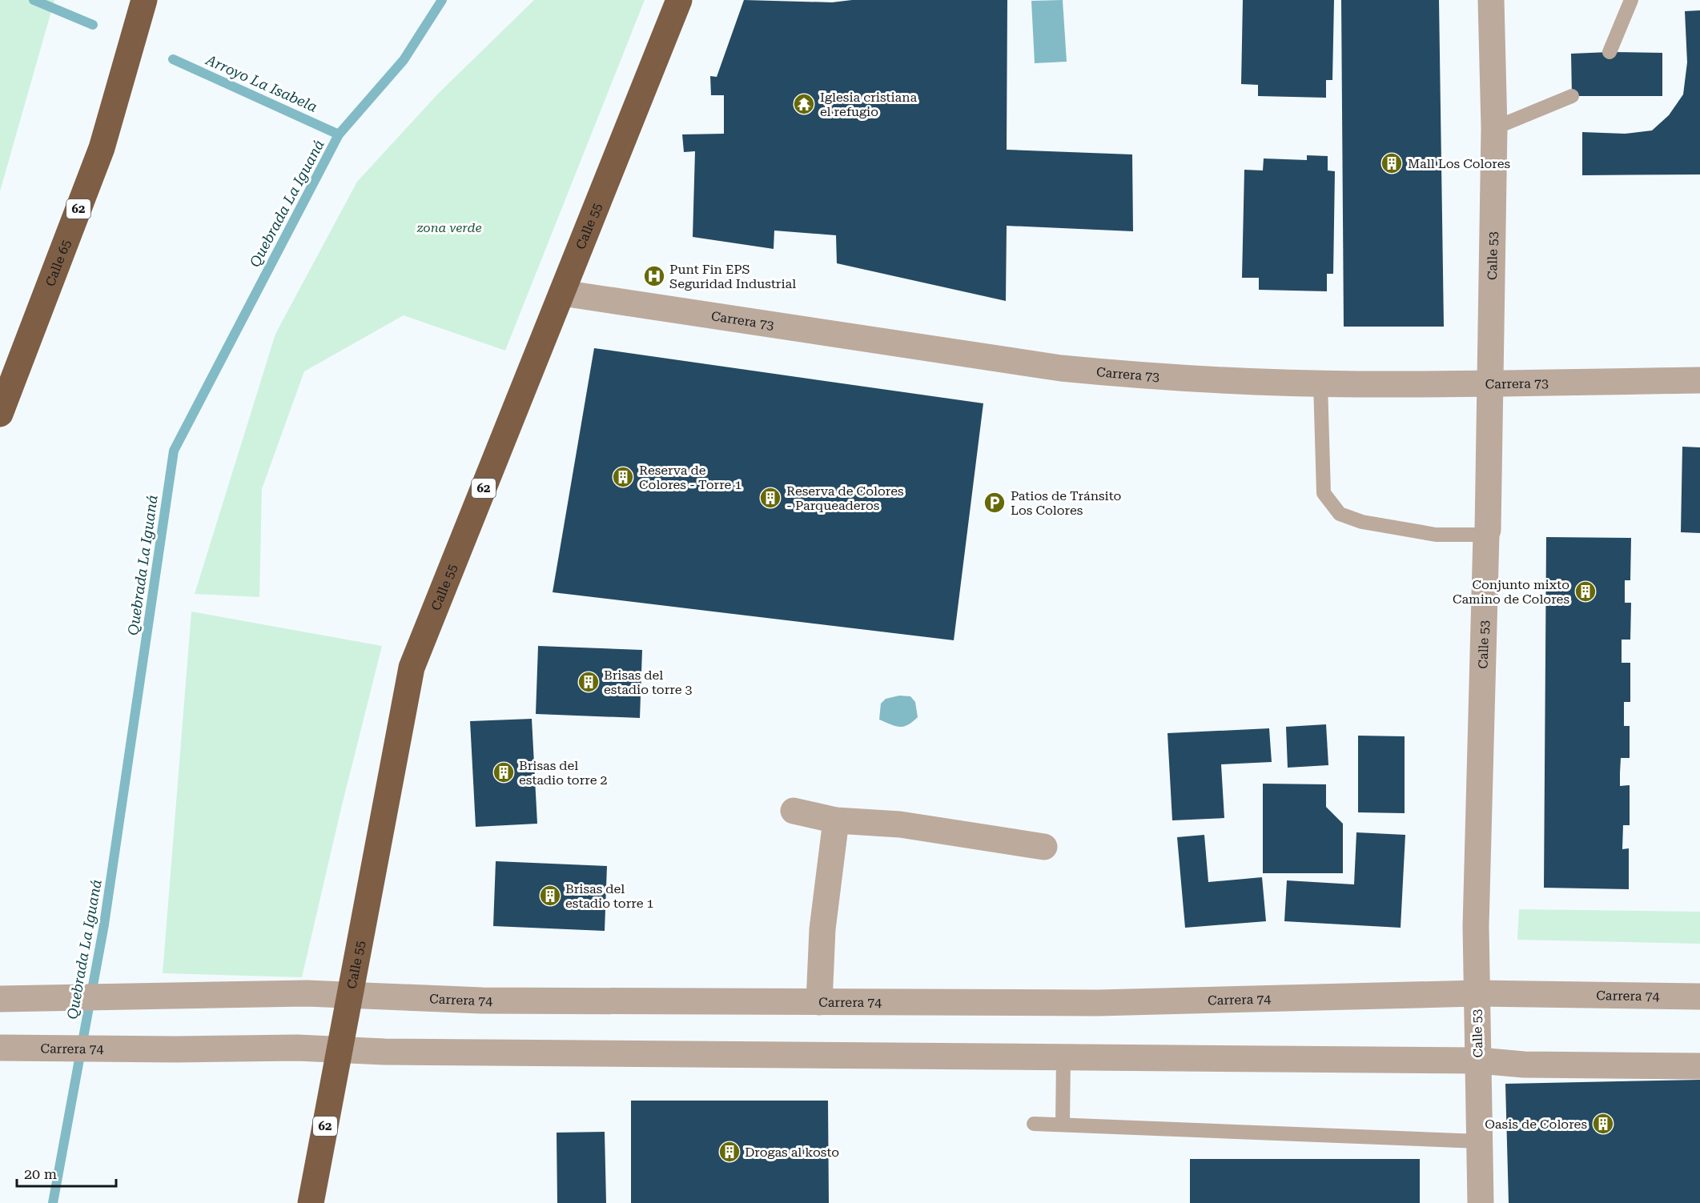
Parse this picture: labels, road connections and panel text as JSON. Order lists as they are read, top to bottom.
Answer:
{
  "streets": {
    "highway": ["62", "Calle 55", "Calle 65"],
    "street": ["Calle 53", "Carrera 73", "Carrera 74"]
  },
  "crossings": [
    ["Calle 55", "Carrera 73"],
    ["Calle 55", "Carrera 74"],
    ["Calle 53", "Carrera 73"],
    ["Calle 53", "Carrera 74"]
  ],
  "water": ["Arroyo La Isabela", "Quebrada La Iguaná"],
  "parks": ["zona verde"],
  "places": {
    "temple": ["Iglesia cristiana el refugio"],
    "building": [
      "Mall Los Colores",
      "Reserva de Colores - Torre 1",
      "Reserva de Colores - Parqueaderos",
      "Conjunto mixto Camino de Colores",
      "Brisas del estadio torre 3",
      "Brisas del estadio torre 2",
      "Brisas del estadio torre 1",
      "Oasis de Colores",
      "Drogas al kosto"
    ],
    "hospital": ["Punt Fin EPS Seguridad Industrial"],
    "parking": ["Patios de Tránsito Los Colores"]
  },
  "scale_bar": "20 m"
}
